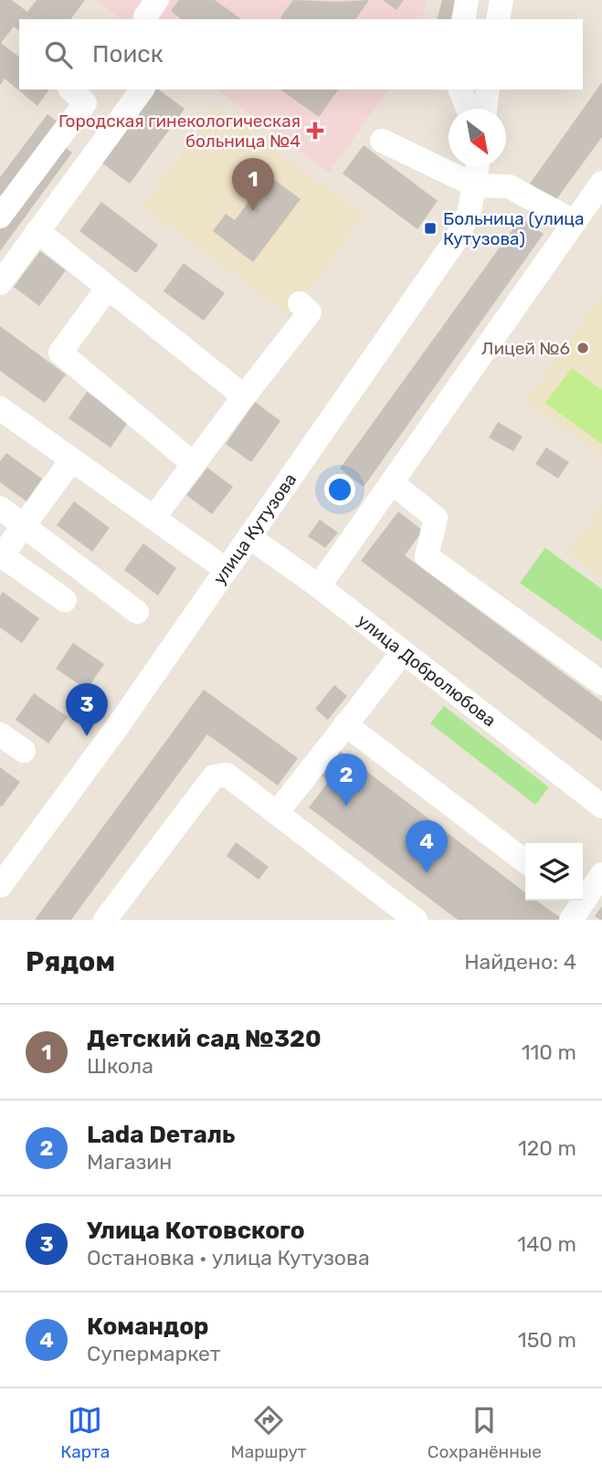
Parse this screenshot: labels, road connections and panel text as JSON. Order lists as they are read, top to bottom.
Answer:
{
  "streets": {
    "street": ["улица Кутузова", "улица Добролюбова"]
  },
  "crossings": [
    ["улица Кутузова", "улица Добролюбова"]
  ],
  "places": {
    "health": ["Городская гинекологическая больница №4"],
    "transit": ["Больница (улица Кутузова)"],
    "other": ["Лицей №6"]
  },
  "north": "bottom right",
  "page": {
    "search": "Поиск",
    "pins": [
      "1",
      "3",
      "2",
      "4"
    ],
    "heading": ["Рядом", "Найдено: 4"],
    "list": [
      {
        "mark": "1",
        "name": "Детский сад №320",
        "note": "Школа",
        "value": "110 m"
      },
      {
        "mark": "2",
        "name": "Lada Dеталь",
        "note": "Магазин",
        "value": "120 m"
      },
      {
        "mark": "3",
        "name": "Улица Котовского",
        "note": "Остановка · улица Кутузова",
        "value": "140 m"
      },
      {
        "mark": "4",
        "name": "Командор",
        "note": "Супермаркет",
        "value": "150 m"
      }
    ],
    "nav": ["Карта", "Маршрут", "Сохранённые"]
  }
}
